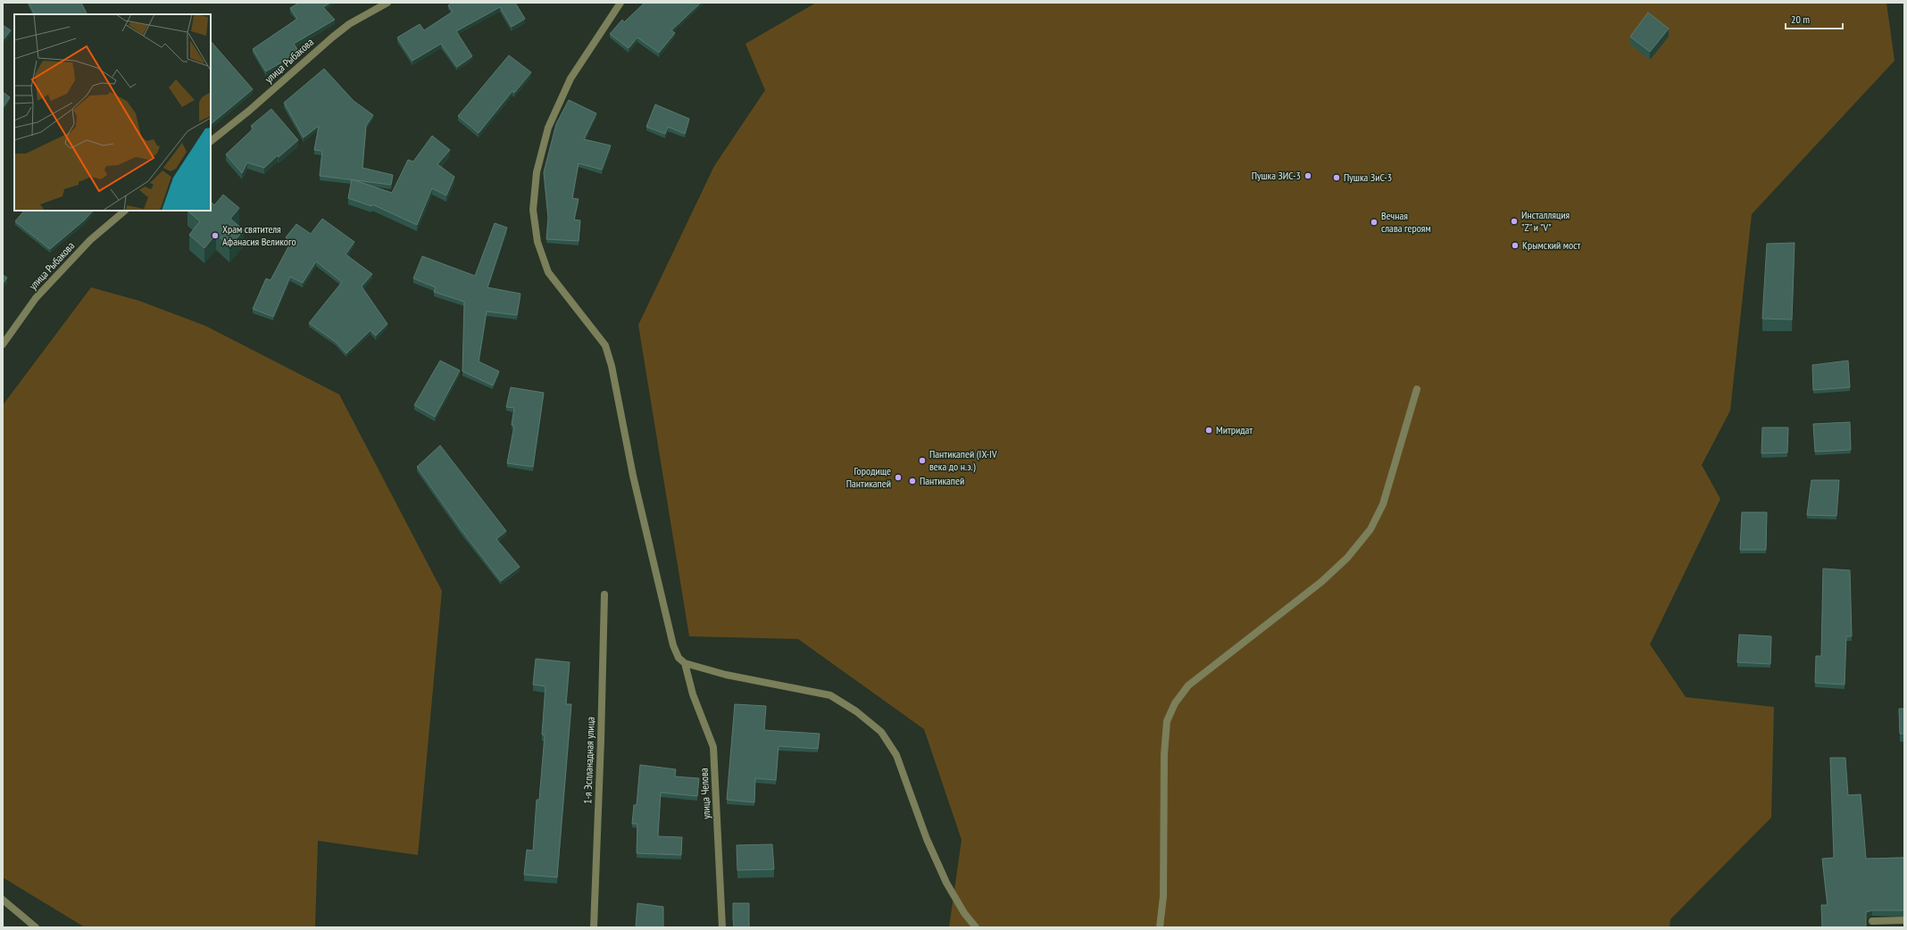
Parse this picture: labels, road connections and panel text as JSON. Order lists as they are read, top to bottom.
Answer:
{
  "streets": {
    "street": ["улица Рыбакова", "1-я Эспланадная улица", "улица Челова"]
  },
  "places": [
    "Пушка ЗИС-3",
    "Пушка ЗиС-3",
    "Инсталляция \"Z\" и \"V\"",
    "Вечная слава героям",
    "Храм святителя Афанасия Великого",
    "Крымский мост",
    "Митридат",
    "Пантикапей (IX-IV века до н.э.)",
    "Городище Пантикапей",
    "Пантикапей"
  ],
  "scale_bar": "20 m"
}
